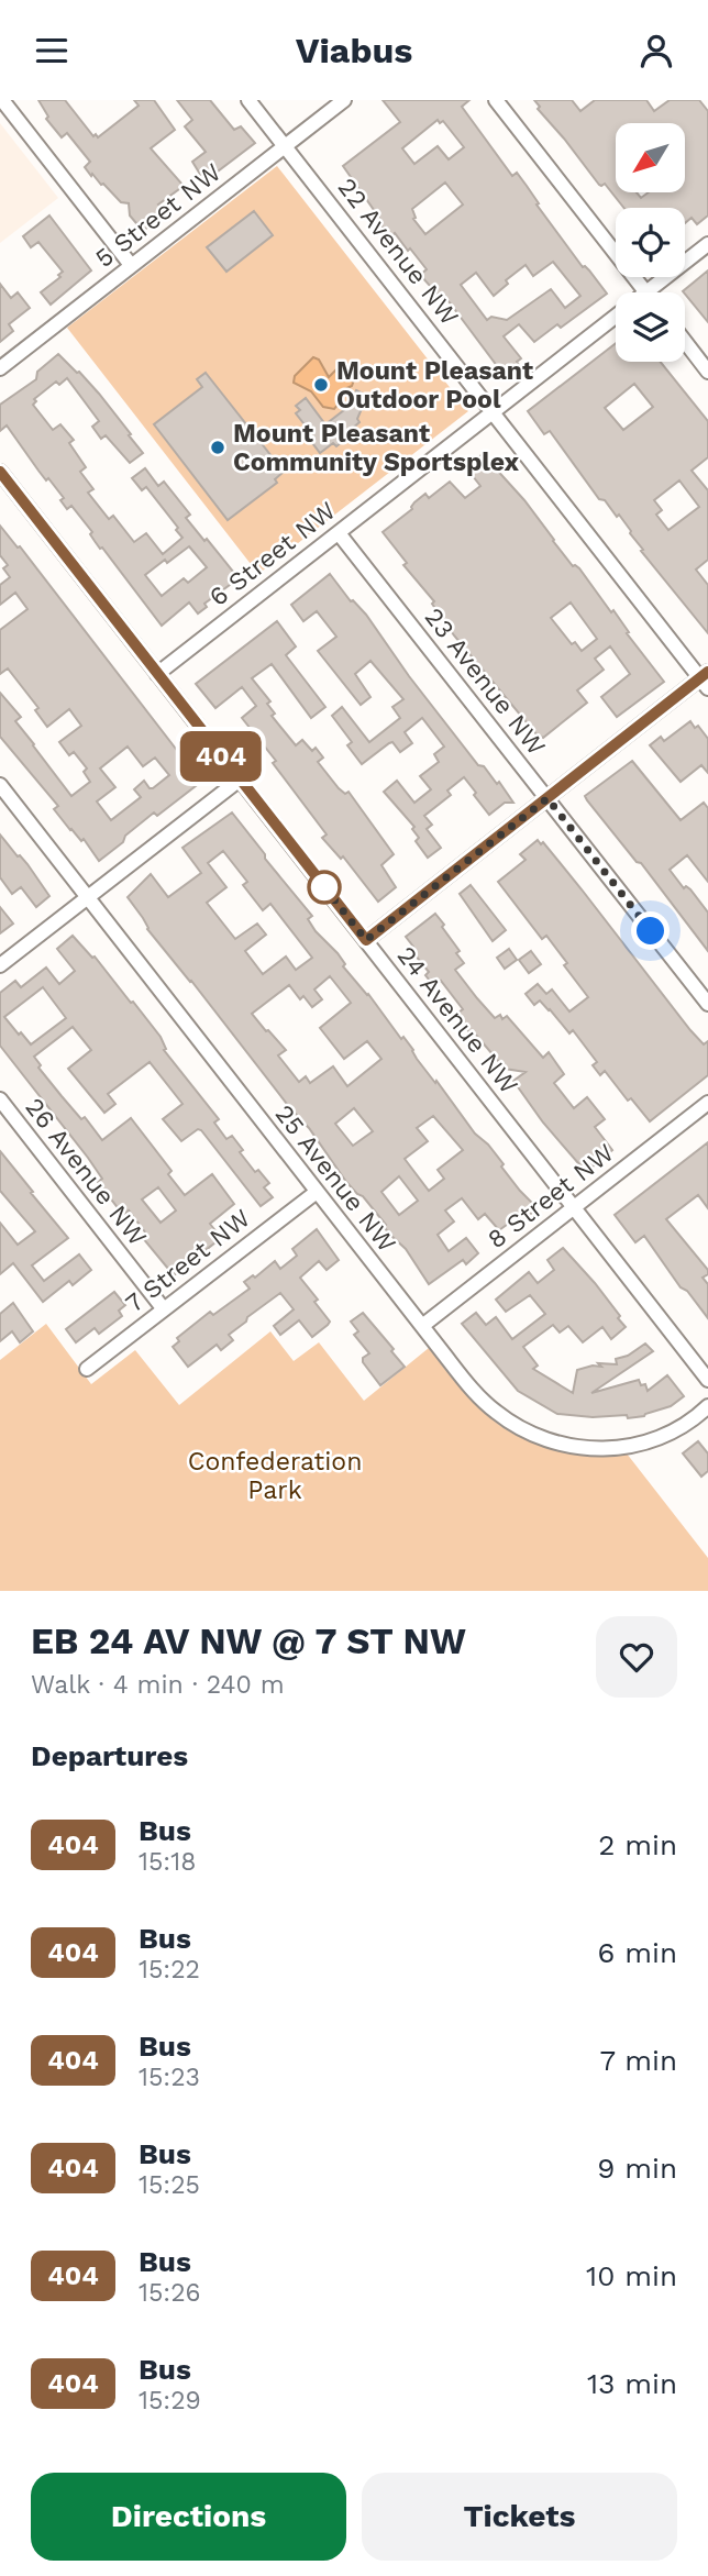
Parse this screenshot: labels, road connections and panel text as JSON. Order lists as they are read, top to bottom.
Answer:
{
  "streets": {
    "street": [
      "5 Street NW",
      "22 Avenue NW",
      "6 Street NW",
      "23 Avenue NW",
      "24 Avenue NW",
      "26 Avenue NW",
      "25 Avenue NW",
      "8 Street NW",
      "7 Street NW"
    ]
  },
  "crossings": [
    ["5 Street NW", "22 Avenue NW"],
    ["22 Avenue NW", "6 Street NW"],
    ["6 Street NW", "23 Avenue NW"],
    ["6 Street NW", "24 Avenue NW"],
    ["24 Avenue NW", "8 Street NW"],
    ["26 Avenue NW", "7 Street NW"],
    ["25 Avenue NW", "8 Street NW"],
    ["25 Avenue NW", "7 Street NW"]
  ],
  "parks": ["Confederation Park"],
  "places": ["Mount Pleasant Outdoor Pool", "Mount Pleasant Community Sportsplex"],
  "lines": ["bus line 404"],
  "north": "bottom left",
  "page": {
    "header": "Viabus",
    "on_map": "404",
    "heading": [
      ["EB 24 AV NW @ 7 ST NW", "Walk · 4 min · 240 m"],
      "Departures"
    ],
    "list": [
      {
        "mark": "404",
        "name": "Bus",
        "note": "15:18",
        "value": "2 min"
      },
      {
        "mark": "404",
        "name": "Bus",
        "note": "15:22",
        "value": "6 min"
      },
      {
        "mark": "404",
        "name": "Bus",
        "note": "15:23",
        "value": "7 min"
      },
      {
        "mark": "404",
        "name": "Bus",
        "note": "15:25",
        "value": "9 min"
      },
      {
        "mark": "404",
        "name": "Bus",
        "note": "15:26",
        "value": "10 min"
      },
      {
        "mark": "404",
        "name": "Bus",
        "note": "15:29",
        "value": "13 min"
      }
    ],
    "buttons": ["Directions", "Tickets"]
  }
}
